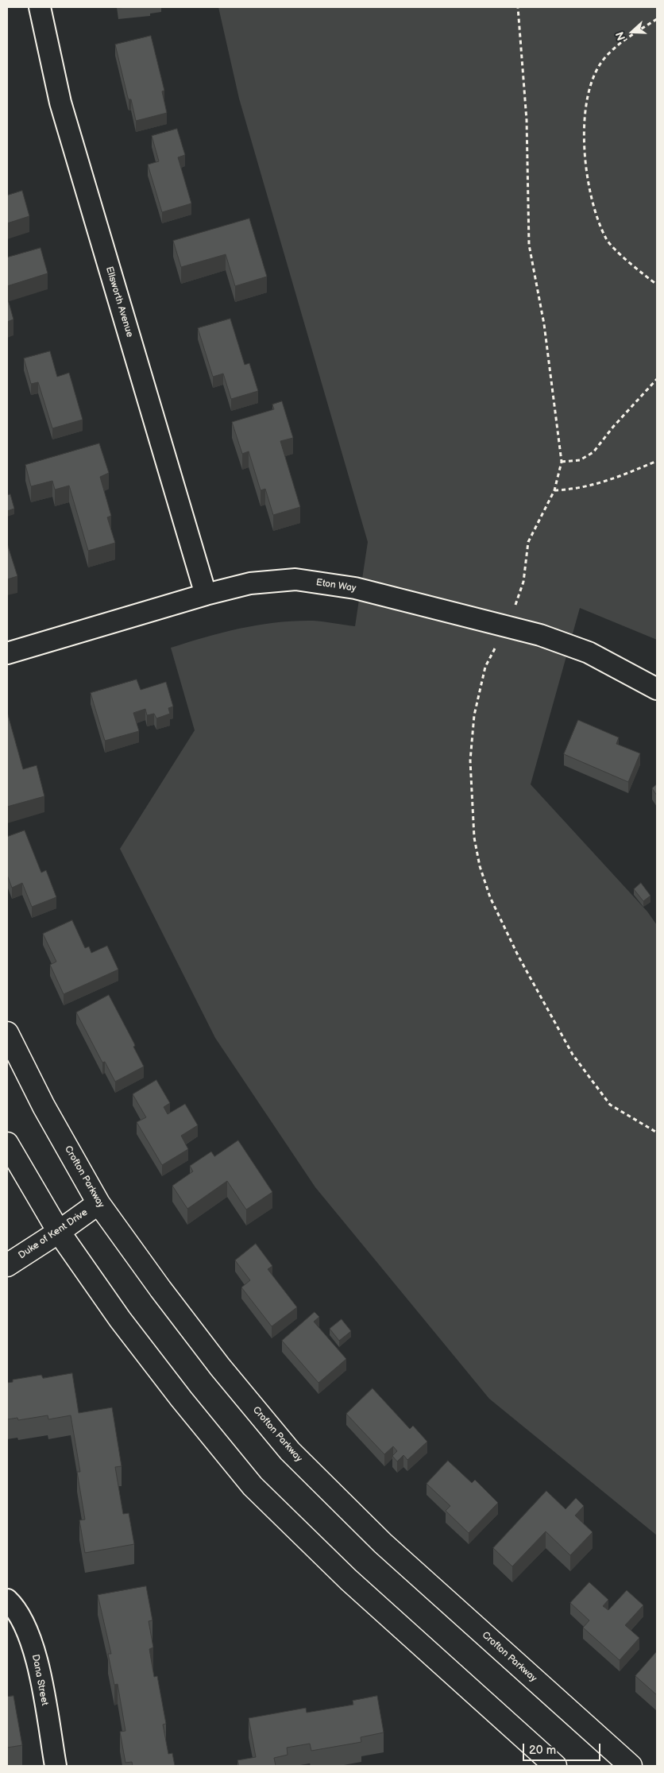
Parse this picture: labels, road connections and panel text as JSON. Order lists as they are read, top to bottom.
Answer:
{
  "streets": {
    "street": [
      "Ellsworth Avenue",
      "Eton Way",
      "Crofton Parkway",
      "Duke of Kent Drive",
      "Dana Street"
    ]
  },
  "crossings": [
    ["Ellsworth Avenue", "Eton Way"],
    ["Crofton Parkway", "Duke of Kent Drive"]
  ],
  "scale_bar": "20 m",
  "north": "left"
}
